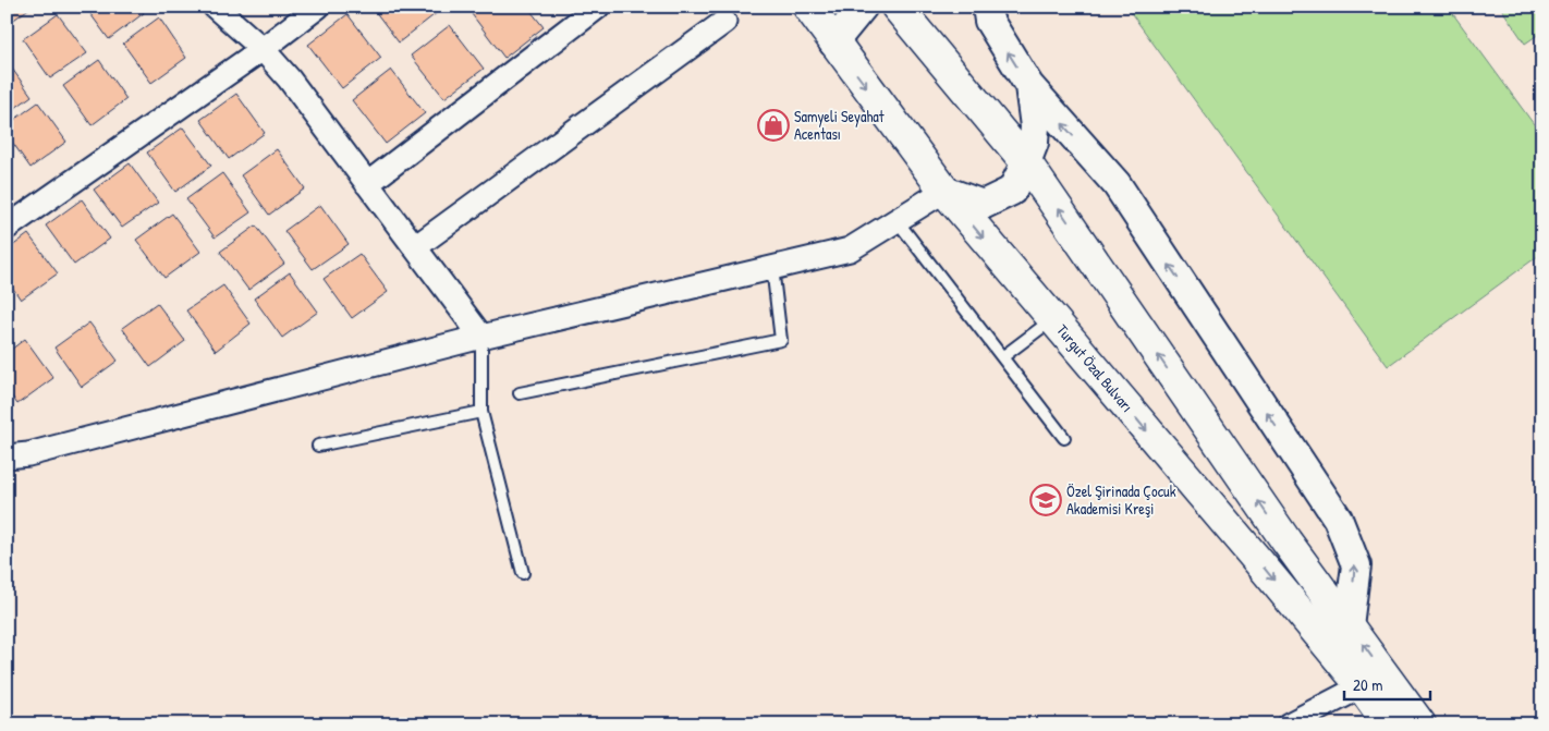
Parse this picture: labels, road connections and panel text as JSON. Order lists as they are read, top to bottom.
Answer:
{
  "streets": {
    "highway": ["Turgut Özal Bulvarı"]
  },
  "places": {
    "shop": ["Samyeli Seyahat Acentası"],
    "school or university": ["Özel Şirinada Çocuk Akademisi Kreşi"]
  },
  "scale_bar": "20 m"
}
